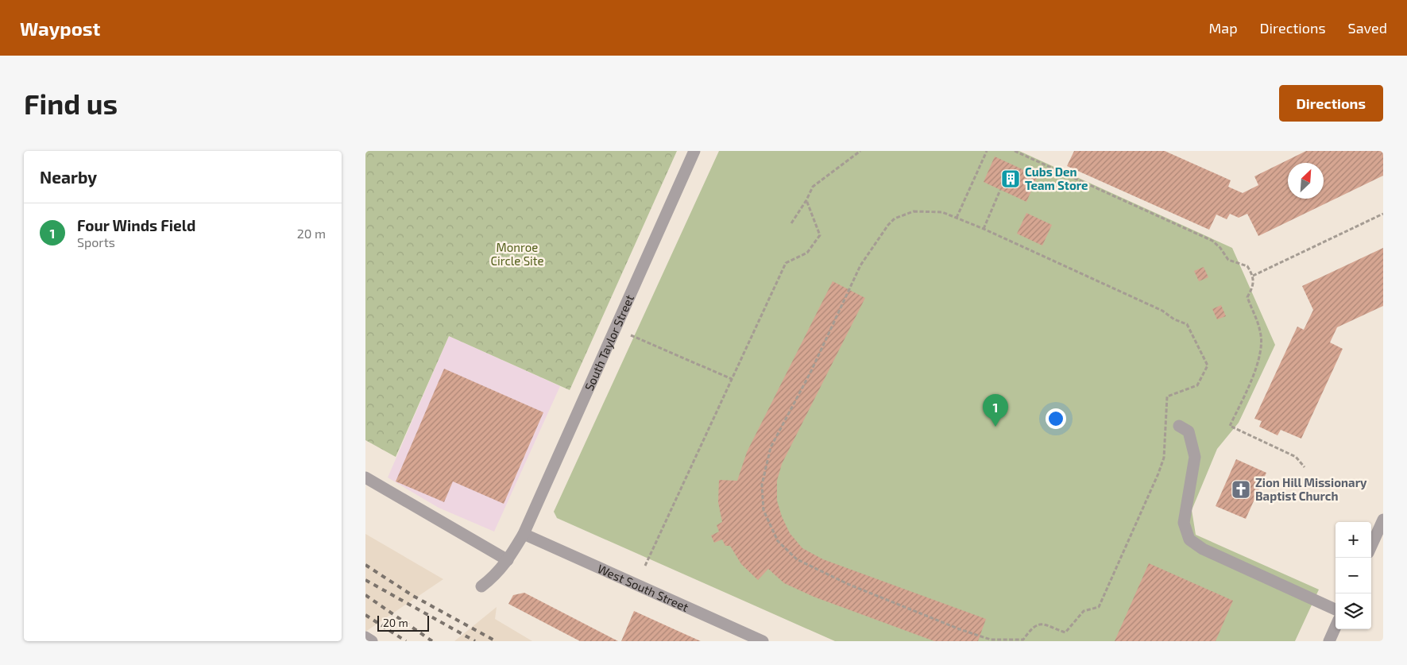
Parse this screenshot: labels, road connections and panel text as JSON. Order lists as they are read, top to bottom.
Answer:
{
  "streets": {
    "street": ["South Taylor Street", "West South Street"]
  },
  "crossings": [
    ["South Taylor Street", "West South Street"]
  ],
  "parks": ["Monroe Circle Site"],
  "places": {
    "building": ["Cubs Den Team Store"],
    "church": ["Zion Hill Missionary Baptist Church"]
  },
  "scale_bar": "20 m",
  "north": "top right",
  "page": {
    "header": "Waypost",
    "nav": ["Map", "Directions", "Saved"],
    "buttons": "Directions",
    "title": "Find us",
    "heading": "Nearby",
    "list": [
      {
        "mark": "1",
        "name": "Four Winds Field",
        "note": "Sports",
        "value": "20 m"
      }
    ],
    "pins": "1",
    "map_buttons": ["+", "−"],
    "scale": "20 m"
  }
}
